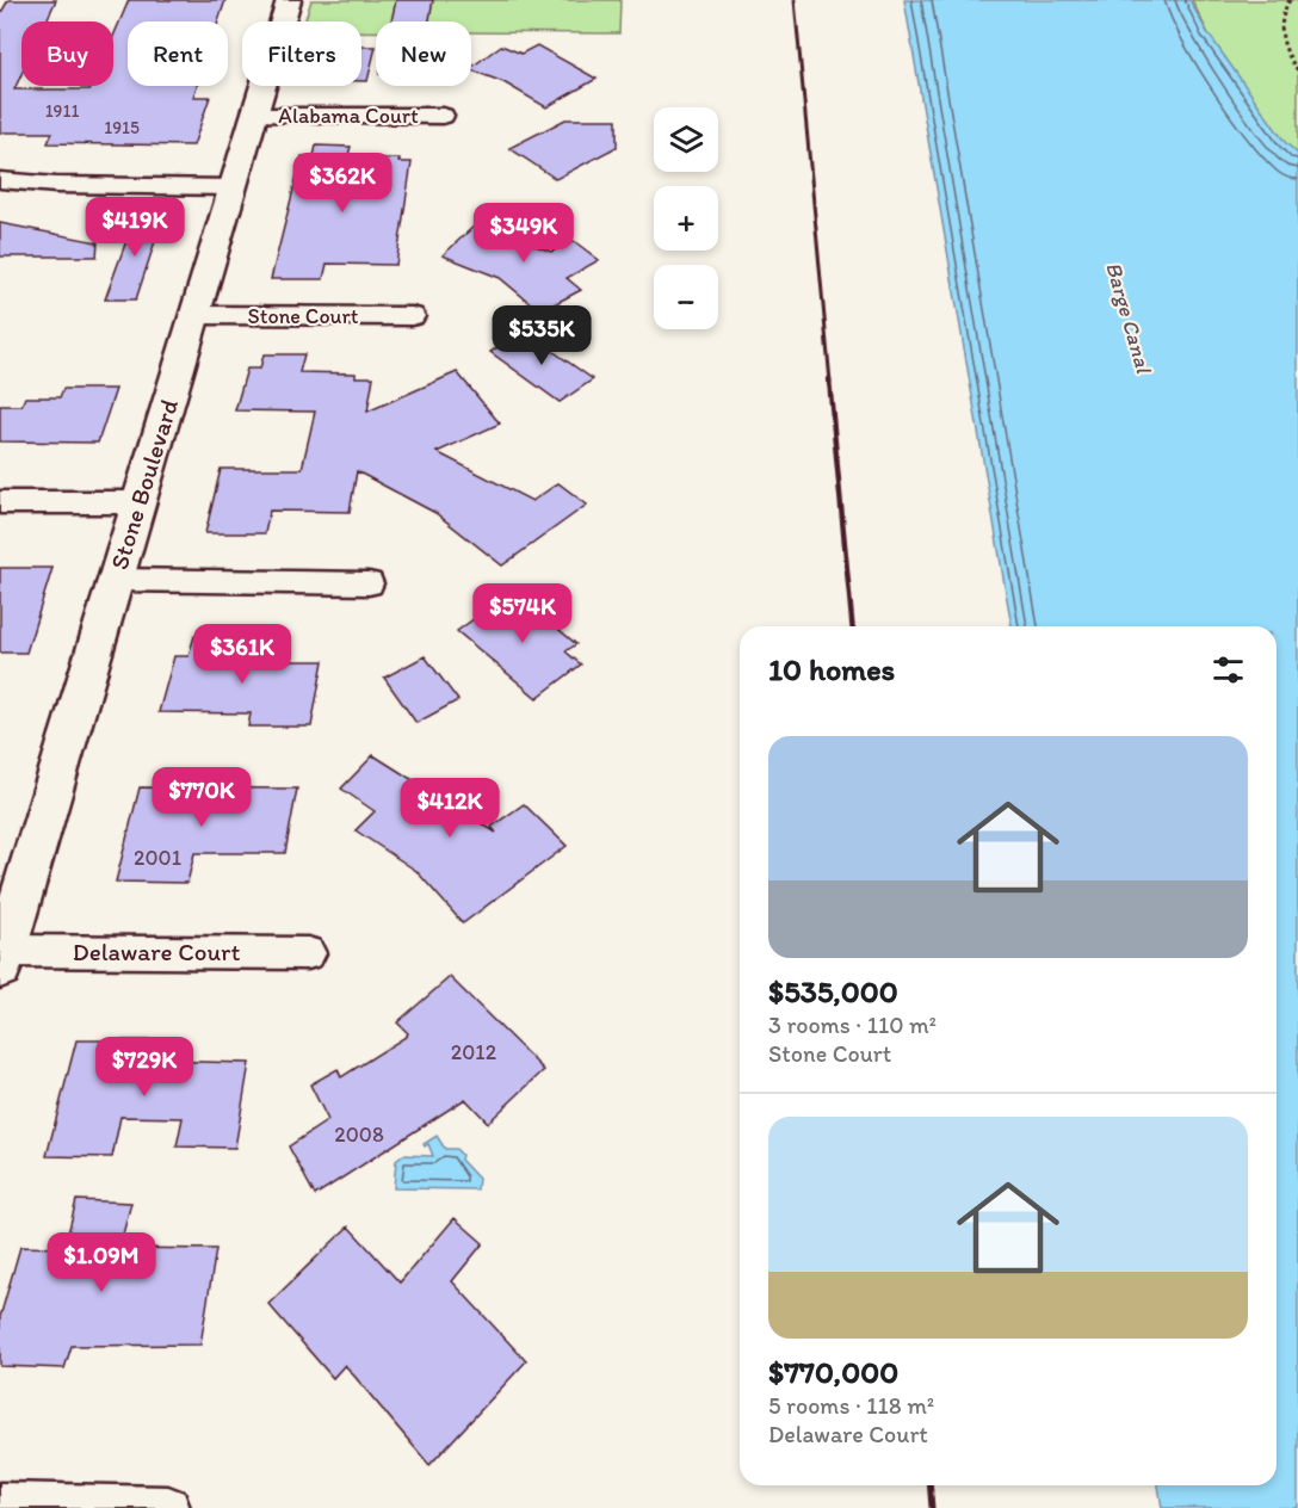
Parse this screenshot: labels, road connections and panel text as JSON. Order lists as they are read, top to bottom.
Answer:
{
  "streets": {
    "street": [
      "Alabama Court",
      "Stone Court",
      "Stone Boulevard",
      "Delaware Court"
    ]
  },
  "crossings": [
    ["Alabama Court", "Stone Boulevard"],
    ["Stone Court", "Stone Boulevard"],
    ["Stone Boulevard", "Delaware Court"]
  ],
  "water": ["Barge Canal"],
  "house_numbers": [
    "1911",
    "1915",
    "2001",
    "2012",
    "2008"
  ],
  "page": {
    "chip": [
      "Buy",
      "Rent",
      "Filters",
      "New"
    ],
    "map_buttons": ["+", "−"],
    "price": [
      "$362K",
      "$419K",
      "$349K",
      "$535K",
      "$574K",
      "$361K",
      "$770K",
      "$412K",
      "$729K",
      "$1.09M"
    ],
    "heading": "10 homes",
    "list": [
      {
        "name": "$535,000",
        "note": "3 rooms · 110 m² · Stone Court"
      },
      {
        "name": "$770,000",
        "note": "5 rooms · 118 m² · Delaware Court"
      }
    ]
  }
}
